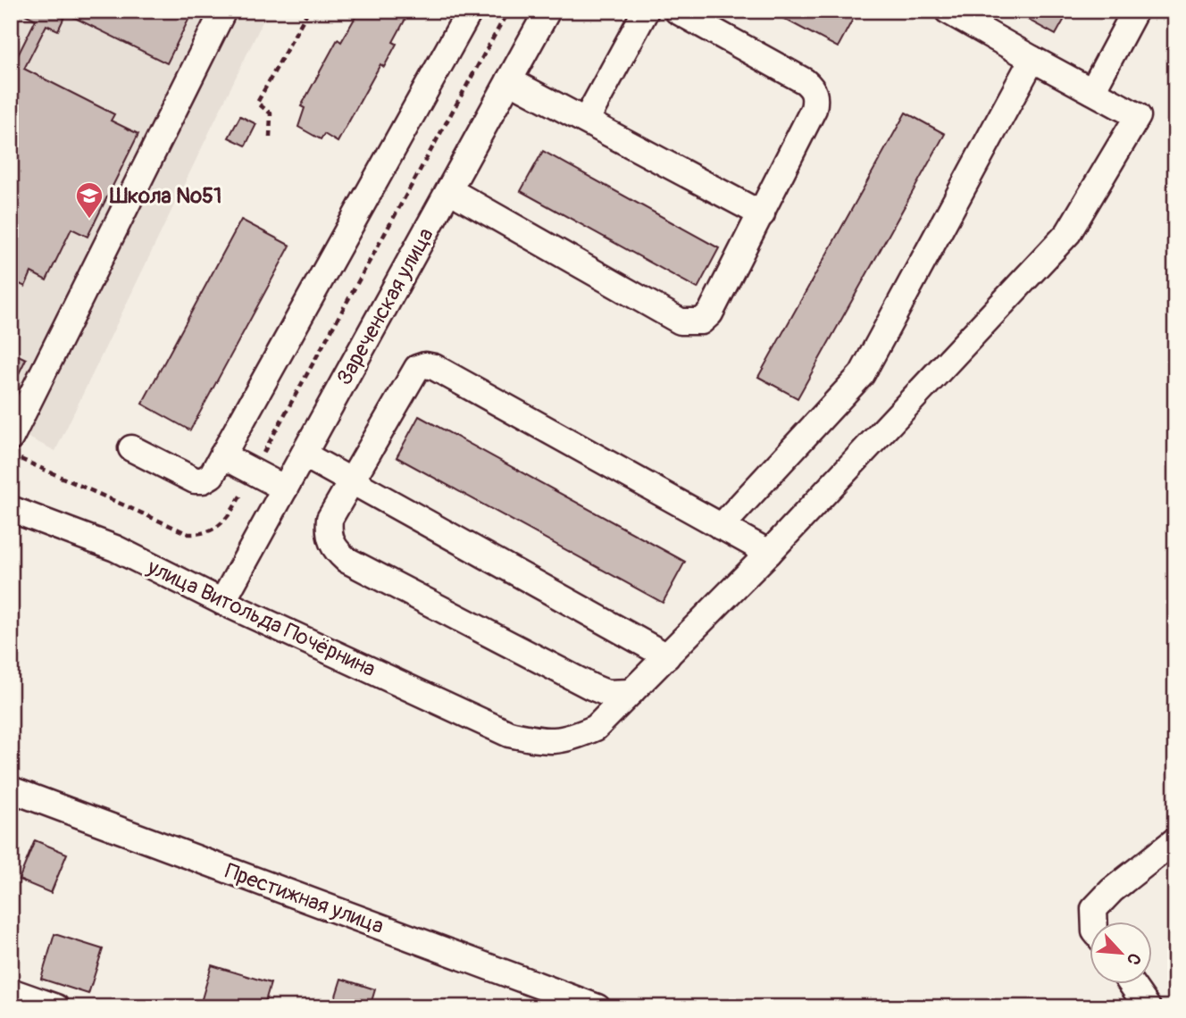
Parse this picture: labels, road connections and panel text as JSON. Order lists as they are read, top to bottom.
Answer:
{
  "streets": {
    "street": ["Зареченская улица", "улица Витольда Почёрнина", "Престижная улица"]
  },
  "crossings": [
    ["Зареченская улица", "улица Витольда Почёрнина"]
  ],
  "places": {
    "school or university": ["Школа №51"]
  },
  "north": "bottom right"
}
